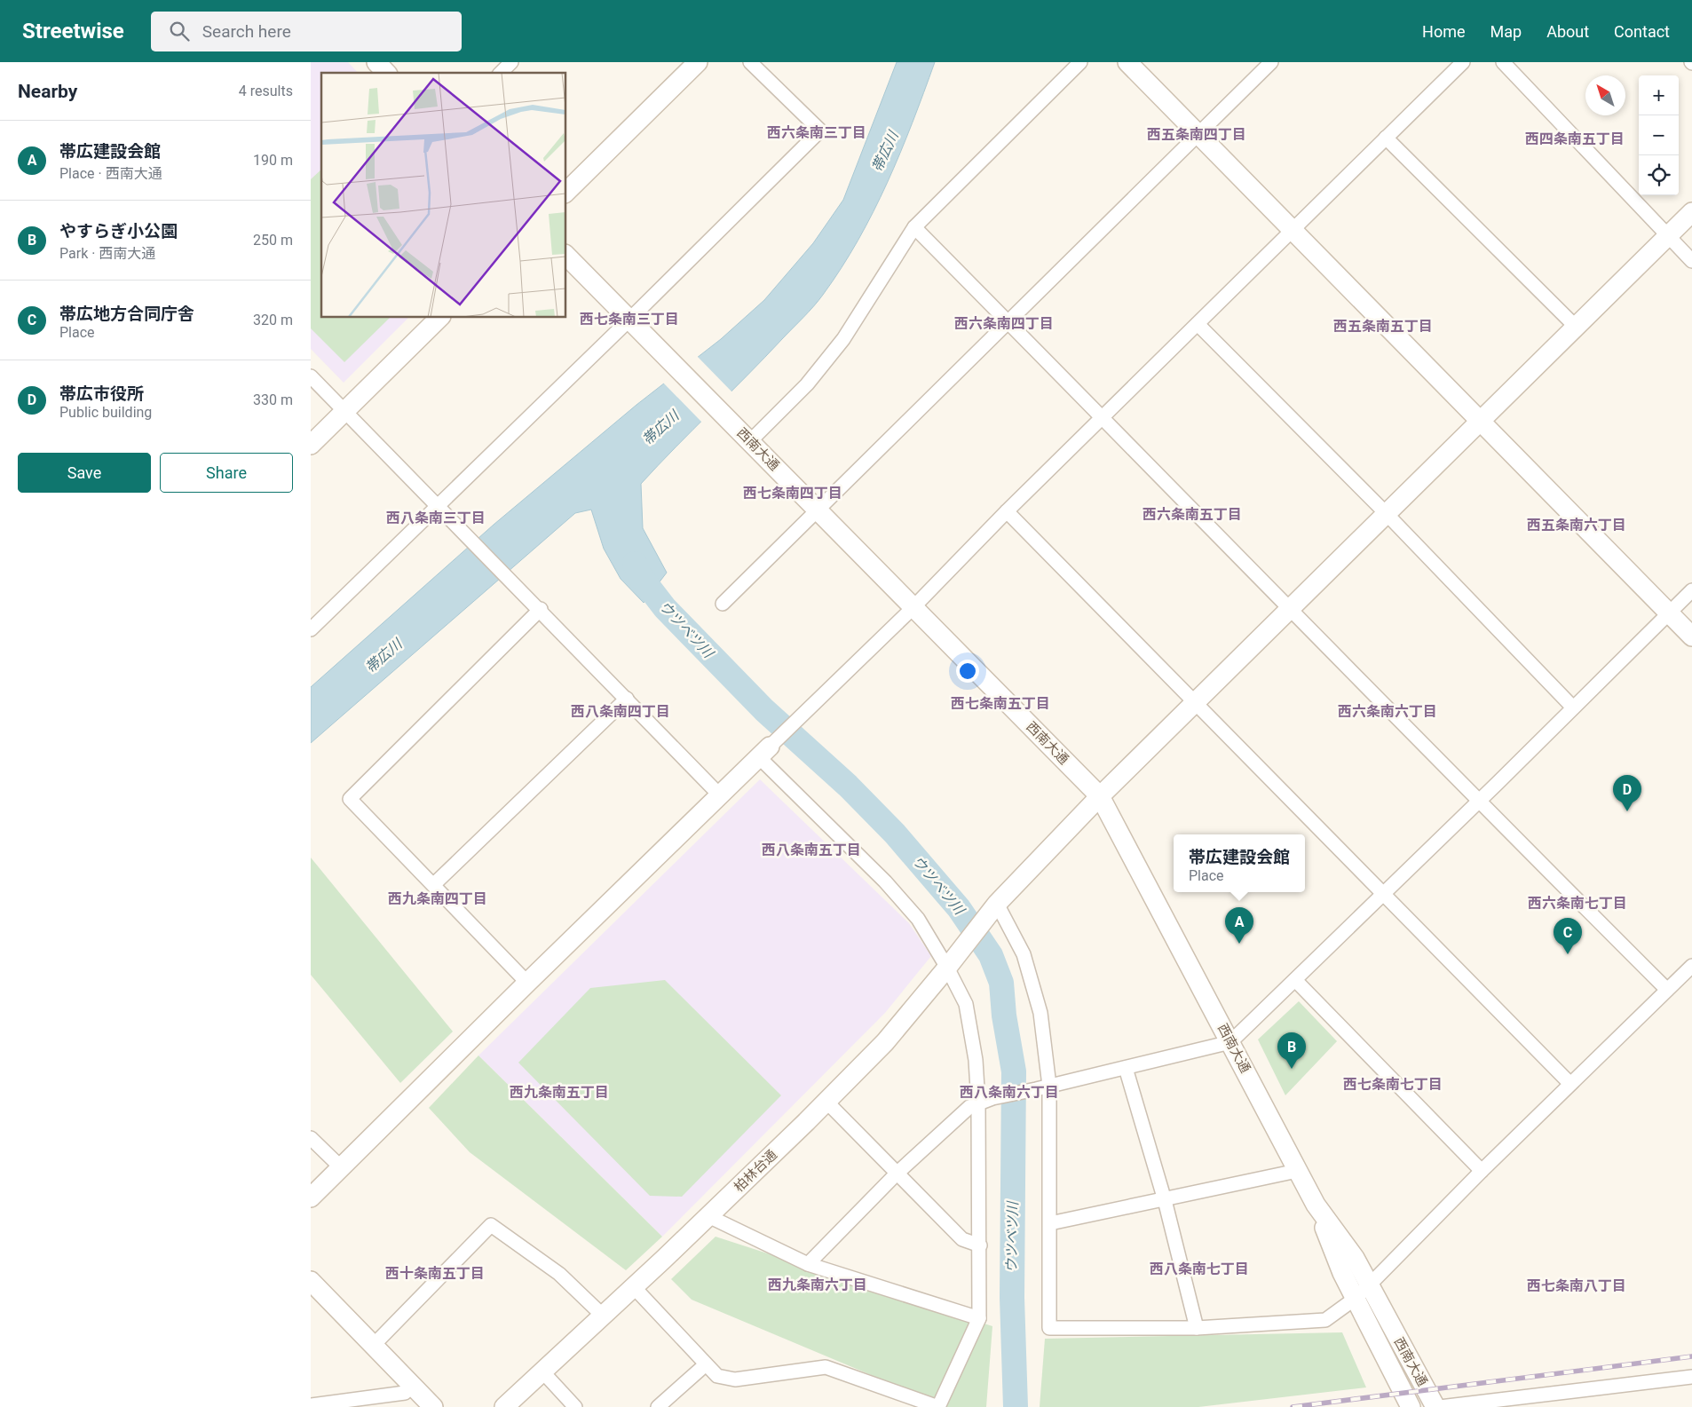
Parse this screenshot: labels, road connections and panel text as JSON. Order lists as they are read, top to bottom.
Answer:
{
  "streets": {
    "street": ["西南大通", "柏林台通"]
  },
  "crossings": [
    ["西南大通", "柏林台通"]
  ],
  "districts": [
    "西六条南三丁目",
    "西五条南四丁目",
    "西四条南五丁目",
    "西七条南三丁目",
    "西六条南四丁目",
    "西五条南五丁目",
    "西七条南四丁目",
    "西六条南五丁目",
    "西八条南三丁目",
    "西五条南六丁目",
    "西七条南五丁目",
    "西八条南四丁目",
    "西六条南六丁目",
    "西八条南五丁目",
    "西九条南四丁目",
    "西六条南七丁目",
    "西七条南七丁目",
    "西九条南五丁目",
    "西八条南六丁目",
    "西八条南七丁目",
    "西十条南五丁目",
    "西九条南六丁目",
    "西七条南八丁目"
  ],
  "water": ["帯広川", "ウツベツ川"],
  "north": "top left",
  "page": {
    "header": "Streetwise",
    "search": "Search here",
    "nav": [
      "Home",
      "Map",
      "About",
      "Contact"
    ],
    "heading": ["Nearby", "4 results"],
    "map_buttons": ["+", "−"],
    "list": [
      {
        "mark": "A",
        "name": "帯広建設会館",
        "note": "Place · 西南大通",
        "value": "190 m"
      },
      {
        "mark": "B",
        "name": "やすらぎ小公園",
        "note": "Park · 西南大通",
        "value": "250 m"
      },
      {
        "mark": "C",
        "name": "帯広地方合同庁舎",
        "note": "Place",
        "value": "320 m"
      },
      {
        "mark": "D",
        "name": "帯広市役所",
        "note": "Public building",
        "value": "330 m"
      }
    ],
    "buttons": ["Save", "Share"],
    "pins": [
      "D",
      "A",
      "C",
      "B"
    ],
    "popup": ["帯広建設会館", "Place"]
  }
}
